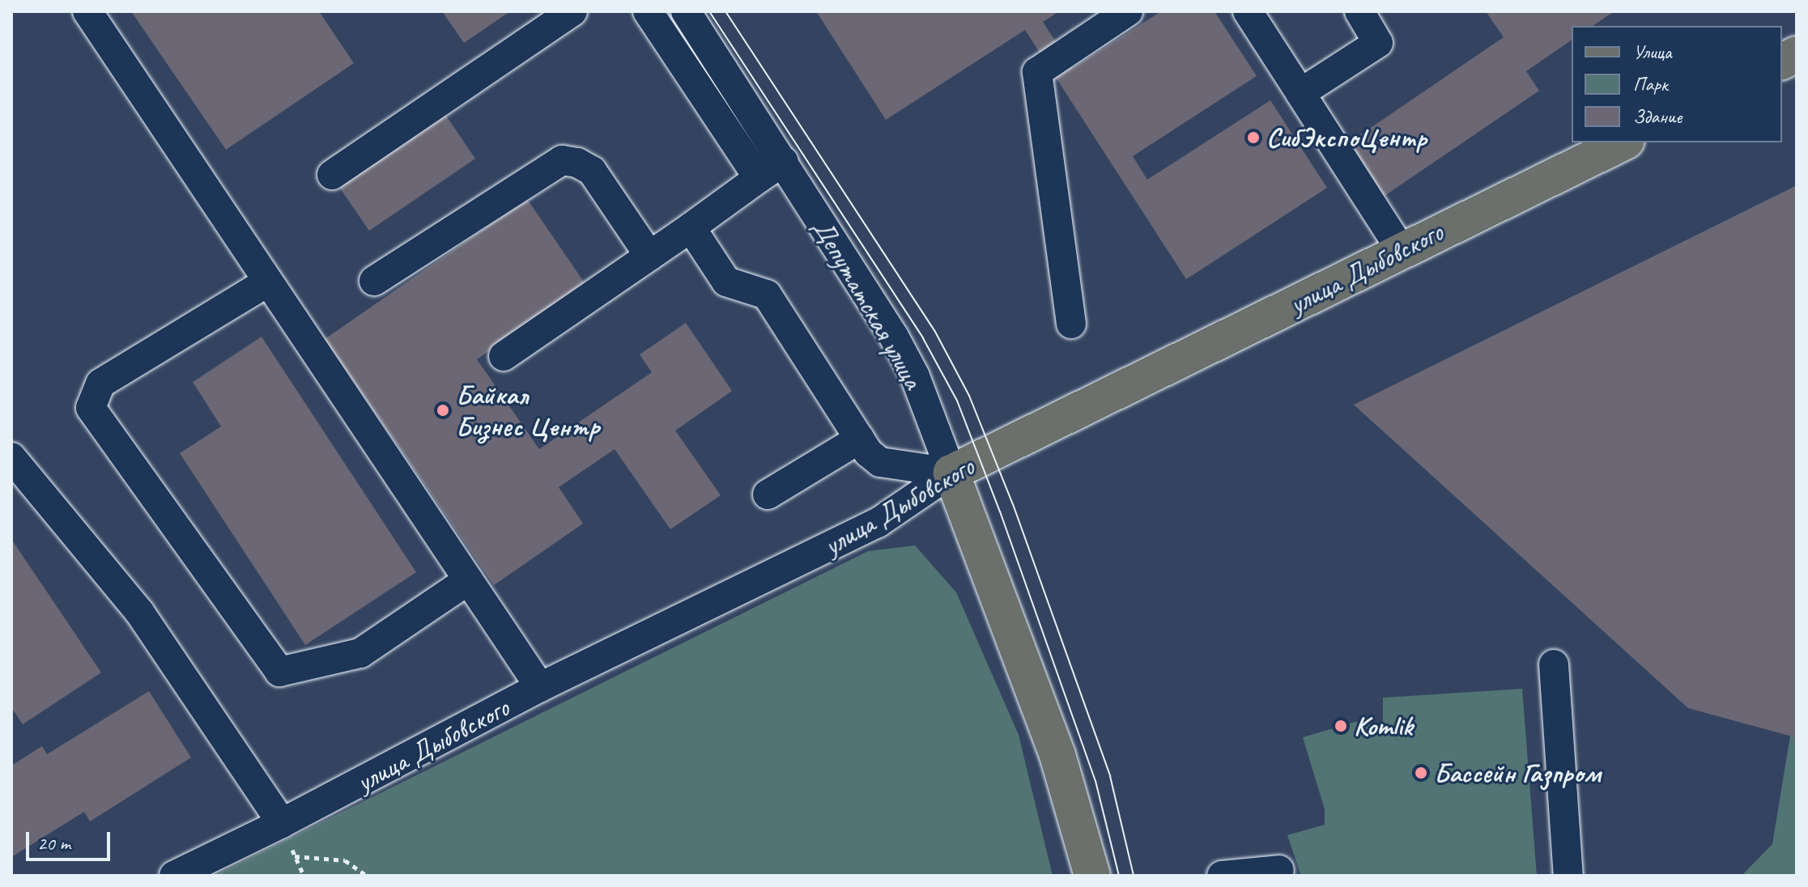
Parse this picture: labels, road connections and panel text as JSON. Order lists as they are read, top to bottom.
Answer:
{
  "streets": {
    "main road": ["улица Дыбовского", "Депутатская улица"]
  },
  "crossings": [
    ["улица Дыбовского", "Депутатская улица"]
  ],
  "places": [
    "СибЭкспоЦентр",
    "Байкал Бизнес Центр",
    "Komlik",
    "Бассейн Газпром"
  ],
  "legend": ["Улица", "Парк", "Здание"],
  "scale_bar": "20 m"
}
